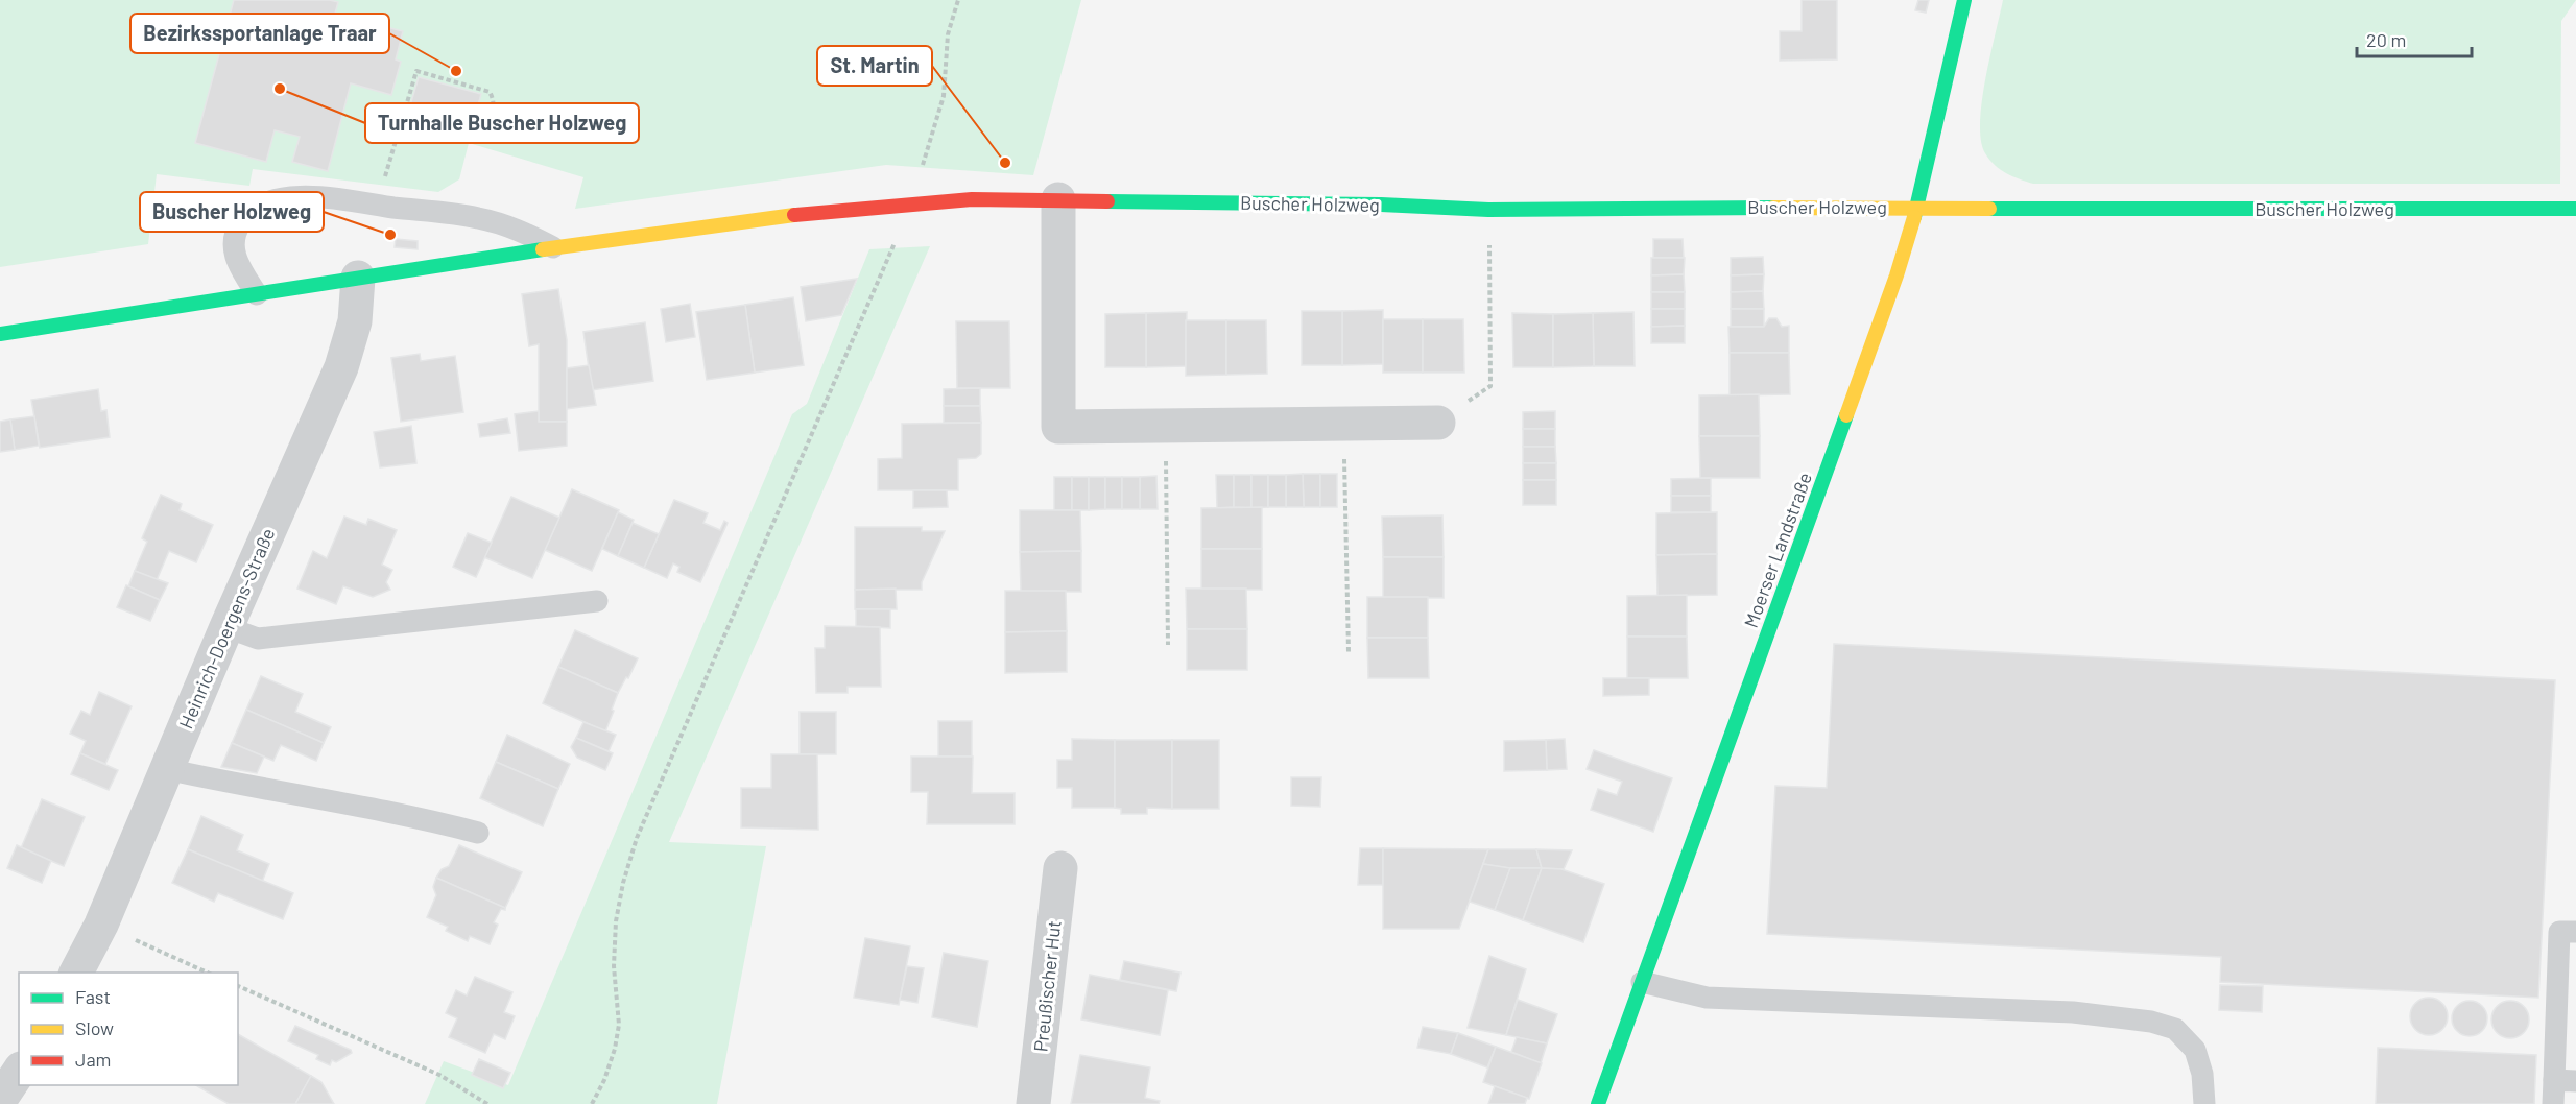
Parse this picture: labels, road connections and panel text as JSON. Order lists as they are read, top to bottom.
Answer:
{
  "streets": {
    "street": [
      "Buscher Holzweg",
      "Moerser Landstraße",
      "Heinrich-Doergens-Straße",
      "Preußischer Hut"
    ]
  },
  "crossings": [
    ["Buscher Holzweg", "Moerser Landstraße"],
    ["Buscher Holzweg", "Heinrich-Doergens-Straße"]
  ],
  "places": [
    "Bezirkssportanlage Traar",
    "Turnhalle Buscher Holzweg",
    "St. Martin",
    "Buscher Holzweg"
  ],
  "legend": ["Fast", "Slow", "Jam"],
  "scale_bar": "20 m"
}
